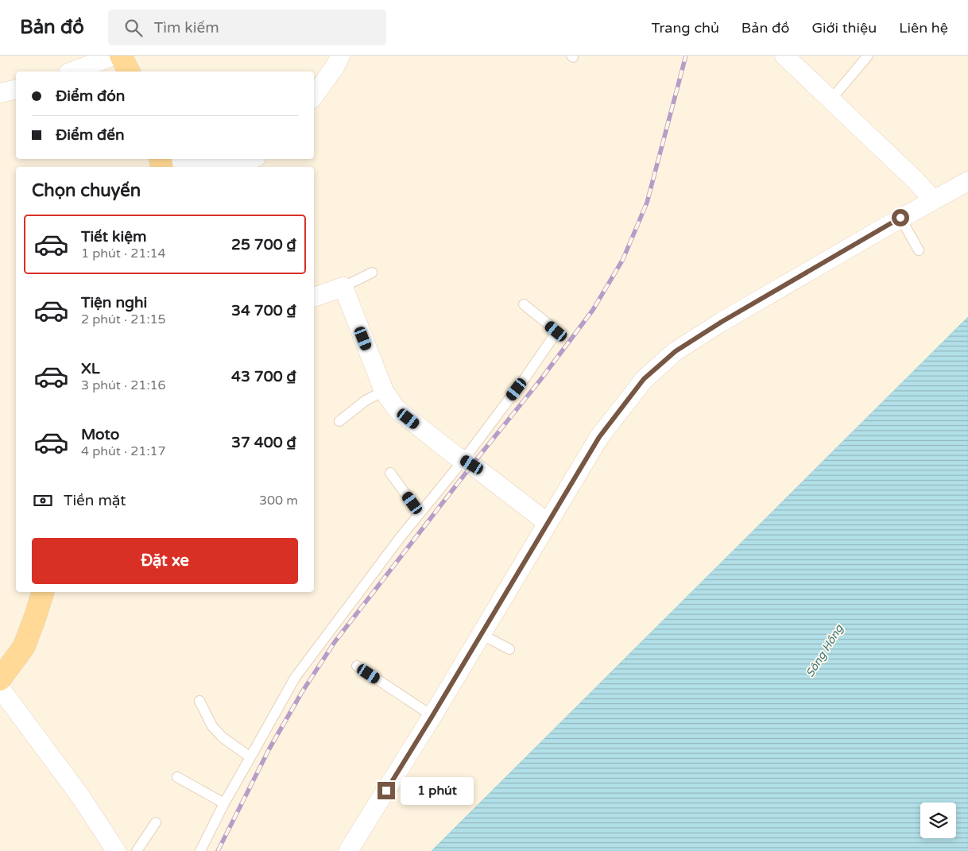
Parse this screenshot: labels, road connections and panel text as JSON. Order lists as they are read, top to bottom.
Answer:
{
  "water": ["Sông Hồng"],
  "page": {
    "header": "Bản đồ",
    "search": "Tìm kiếm",
    "nav": [
      "Trang chủ",
      "Bản đồ",
      "Giới thiệu",
      "Liên hệ"
    ],
    "banner": ["Điểm đón", "Điểm đến"],
    "heading": "Chọn chuyến",
    "list": [
      {
        "name": "Tiết kiệm",
        "note": "1 phút · 21:14",
        "value": "25 700 ₫"
      },
      {
        "name": "Tiện nghi",
        "note": "2 phút · 21:15",
        "value": "34 700 ₫"
      },
      {
        "name": "XL",
        "note": "3 phút · 21:16",
        "value": "43 700 ₫"
      },
      {
        "name": "Moto",
        "note": "4 phút · 21:17",
        "value": "37 400 ₫"
      }
    ],
    "pay": ["Tiền mặt", "300 m"],
    "buttons": "Đặt xe",
    "bubble": "1 phút"
  }
}
